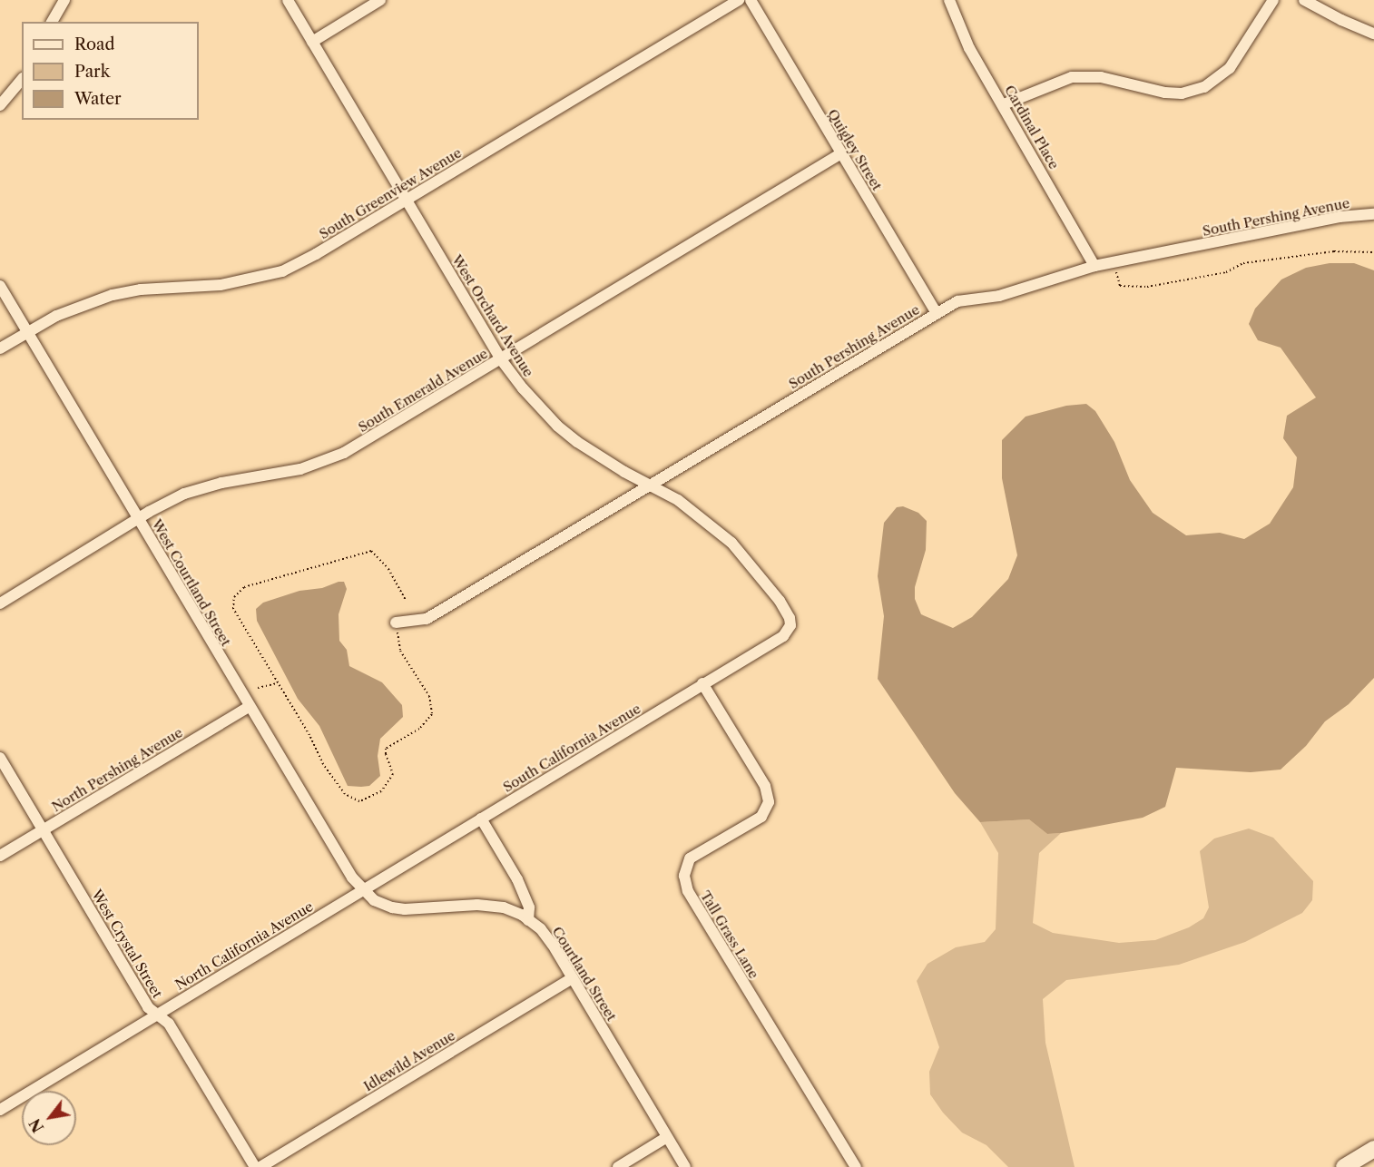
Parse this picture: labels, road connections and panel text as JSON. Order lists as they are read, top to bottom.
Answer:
{
  "streets": {
    "street": [
      "Cardinal Place",
      "Quigley Street",
      "South Greenview Avenue",
      "South Pershing Avenue",
      "West Orchard Avenue",
      "South Emerald Avenue",
      "West Courtland Street",
      "South California Avenue",
      "North Pershing Avenue",
      "Tall Grass Lane",
      "West Crystal Street",
      "North California Avenue",
      "Courtland Street",
      "Idlewild Avenue"
    ]
  },
  "crossings": [
    ["Cardinal Place", "South Pershing Avenue"],
    ["Quigley Street", "South Pershing Avenue"],
    ["Quigley Street", "South Emerald Avenue"],
    ["South Greenview Avenue", "West Orchard Avenue"],
    ["South Greenview Avenue", "West Courtland Street"],
    ["South Pershing Avenue", "West Orchard Avenue"],
    ["West Orchard Avenue", "South Emerald Avenue"],
    ["West Orchard Avenue", "South California Avenue"],
    ["South Emerald Avenue", "West Courtland Street"],
    ["West Courtland Street", "South California Avenue"],
    ["West Courtland Street", "North Pershing Avenue"],
    ["West Courtland Street", "North California Avenue"],
    ["West Courtland Street", "Courtland Street"],
    ["South California Avenue", "Tall Grass Lane"],
    ["South California Avenue", "North California Avenue"],
    ["South California Avenue", "Courtland Street"],
    ["North Pershing Avenue", "West Crystal Street"],
    ["West Crystal Street", "North California Avenue"],
    ["North California Avenue", "Courtland Street"],
    ["Courtland Street", "Idlewild Avenue"]
  ],
  "legend": ["Road", "Park", "Water"],
  "north": "bottom left"
}
